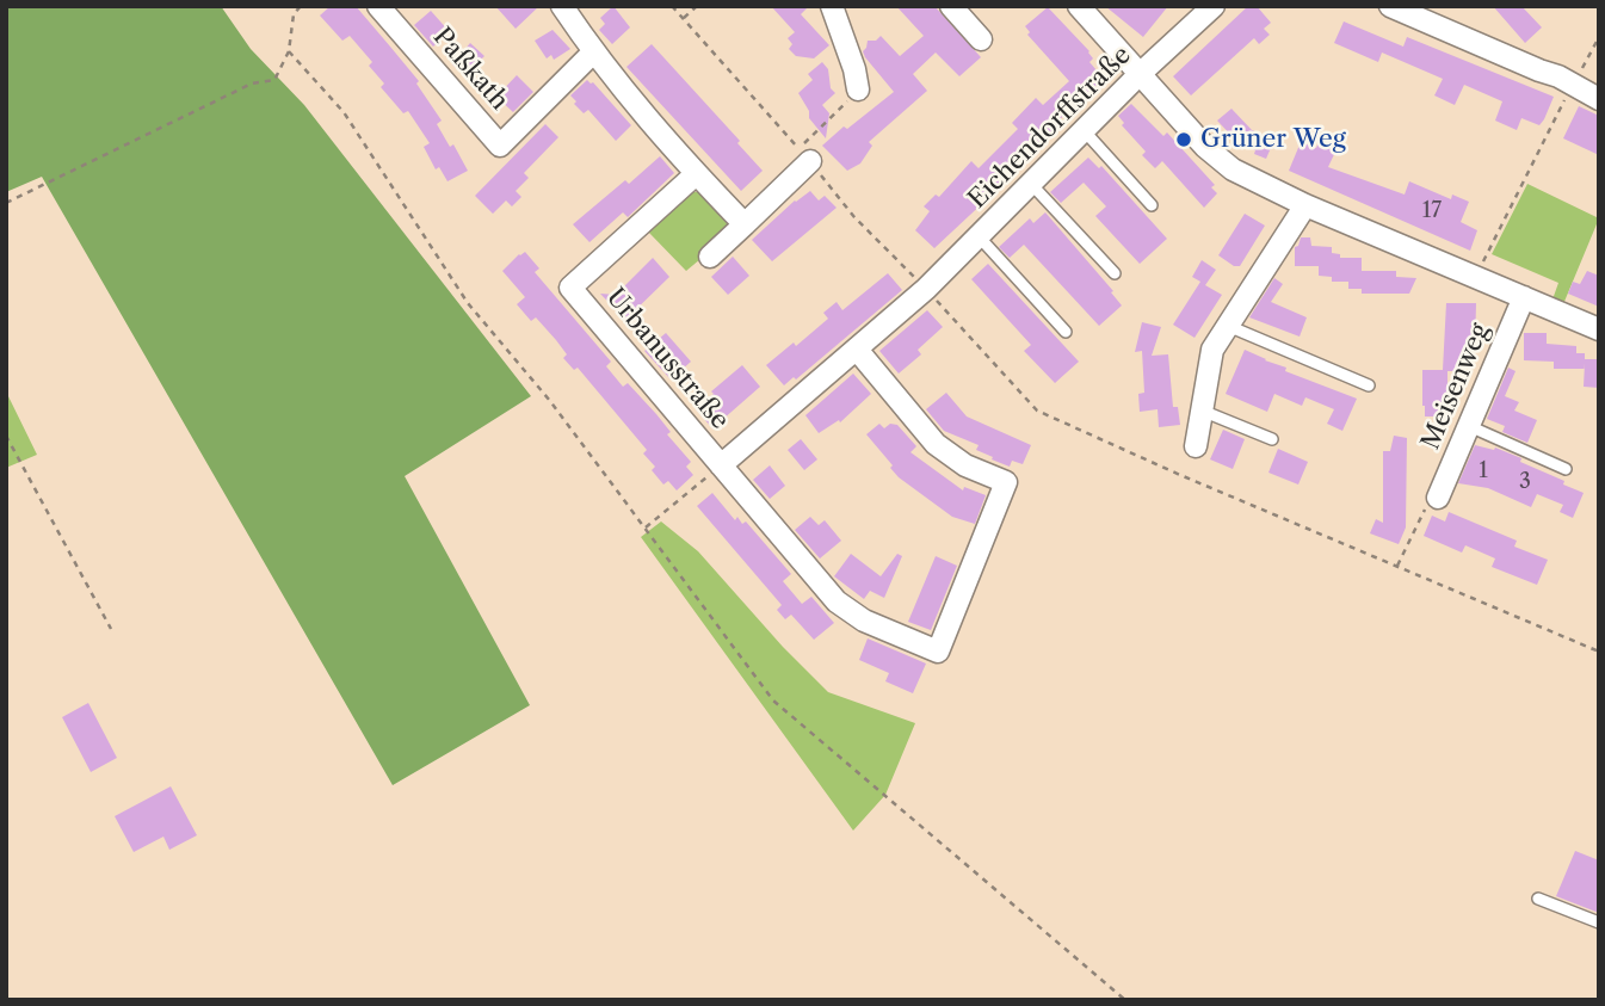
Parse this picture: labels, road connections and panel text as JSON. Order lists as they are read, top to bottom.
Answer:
{
  "streets": {
    "street": [
      "Paßkath",
      "Eichendorffstraße",
      "Urbanusstraße",
      "Meisenweg"
    ]
  },
  "crossings": [
    ["Eichendorffstraße", "Urbanusstraße"]
  ],
  "places": ["Grüner Weg"],
  "house_numbers": ["17", "1", "3"]
}
